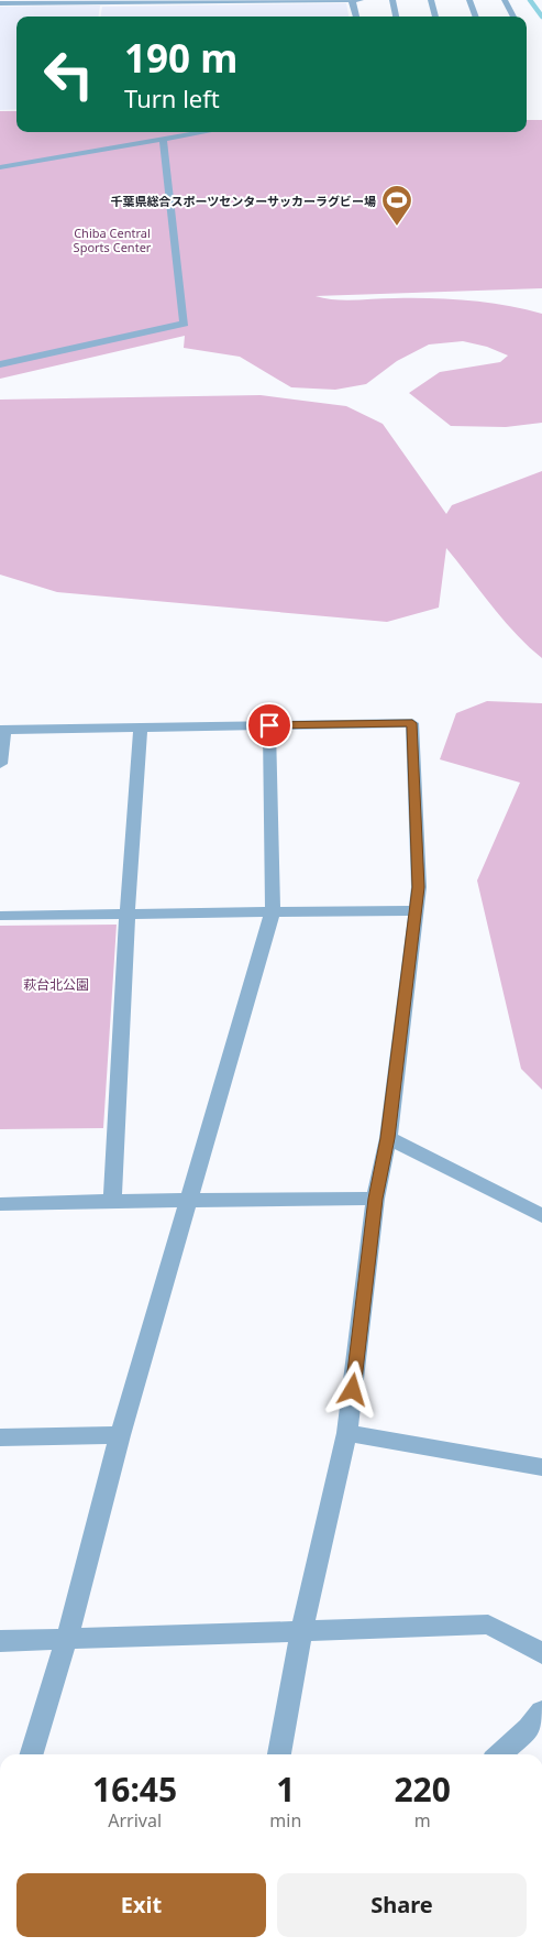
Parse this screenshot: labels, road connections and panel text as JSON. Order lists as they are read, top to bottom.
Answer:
{
  "parks": ["Chiba Central Sports Center", "萩台北公園"],
  "places": {
    "sports": ["千葉県総合スポーツセンターサッカーラグビー場"]
  },
  "page": {
    "turn": ["190 m", "Turn left"],
    "eta": [
      "16:45",
      "Arrival",
      "1",
      "min",
      "220",
      "m"
    ],
    "buttons": ["Exit", "Share"]
  }
}
